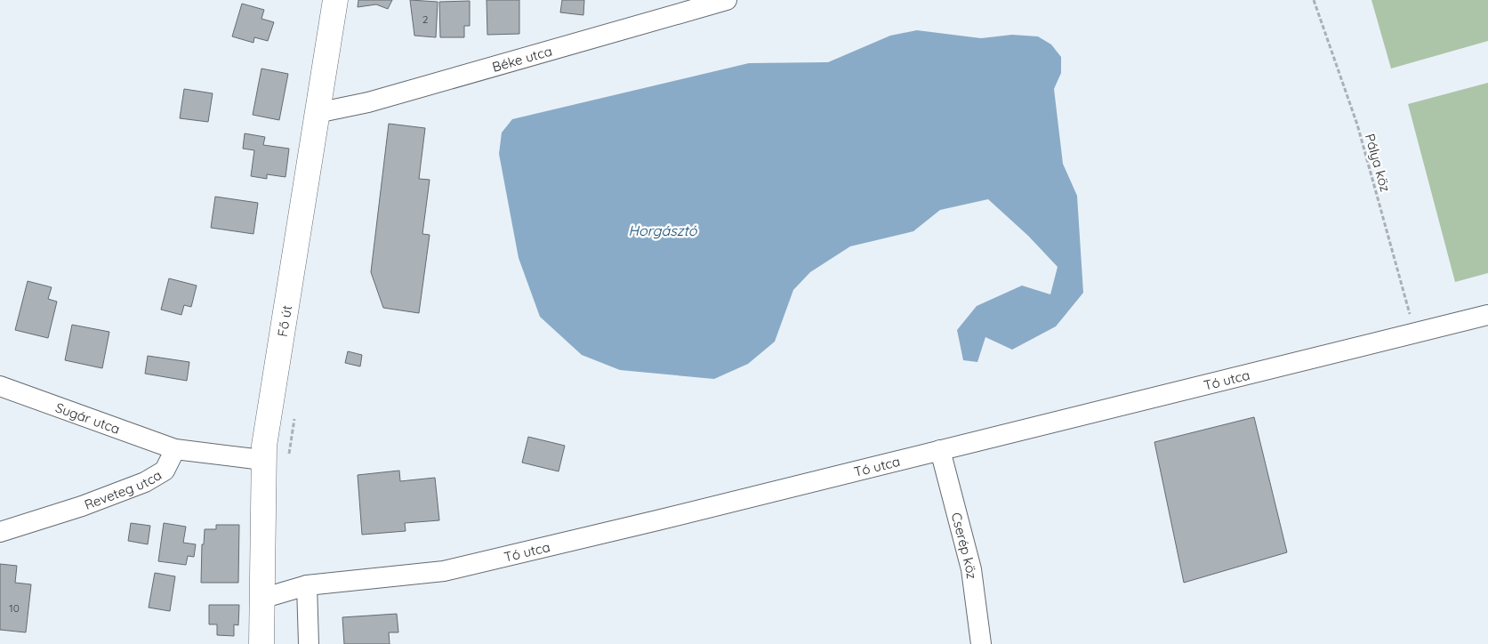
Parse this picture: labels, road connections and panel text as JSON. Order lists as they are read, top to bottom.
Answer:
{
  "streets": {
    "main road": ["Fő út"],
    "street": [
      "Béke utca",
      "Tó utca",
      "Sugár utca",
      "Reveteg utca",
      "Cserép köz"
    ],
    "path": ["Pálya köz"]
  },
  "crossings": [
    ["Béke utca", "Fő út"],
    ["Pálya köz", "Tó utca"],
    ["Fő út", "Tó utca"],
    ["Tó utca", "Cserép köz"],
    ["Sugár utca", "Reveteg utca"]
  ],
  "water": ["Horgásztó"],
  "house_numbers": ["2", "10"]
}
